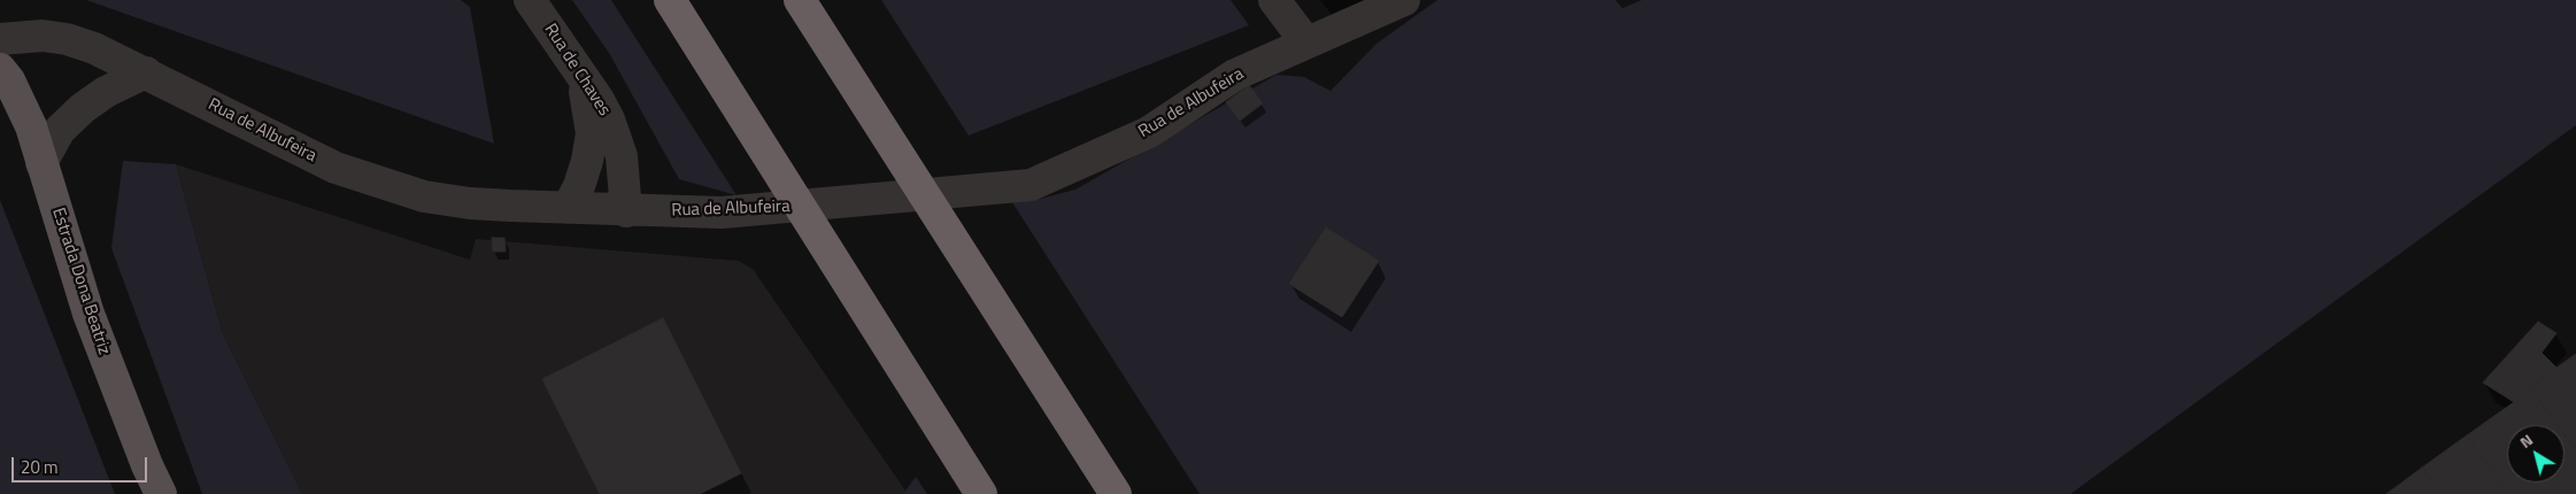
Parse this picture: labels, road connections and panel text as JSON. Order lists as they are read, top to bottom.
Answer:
{
  "streets": {
    "main road": ["Estrada Dona Beatriz"],
    "street": ["Rua de Chaves", "Rua de Albufeira"]
  },
  "crossings": [
    ["Rua de Chaves", "Rua de Albufeira"]
  ],
  "scale_bar": "20 m",
  "north": "top left"
}
